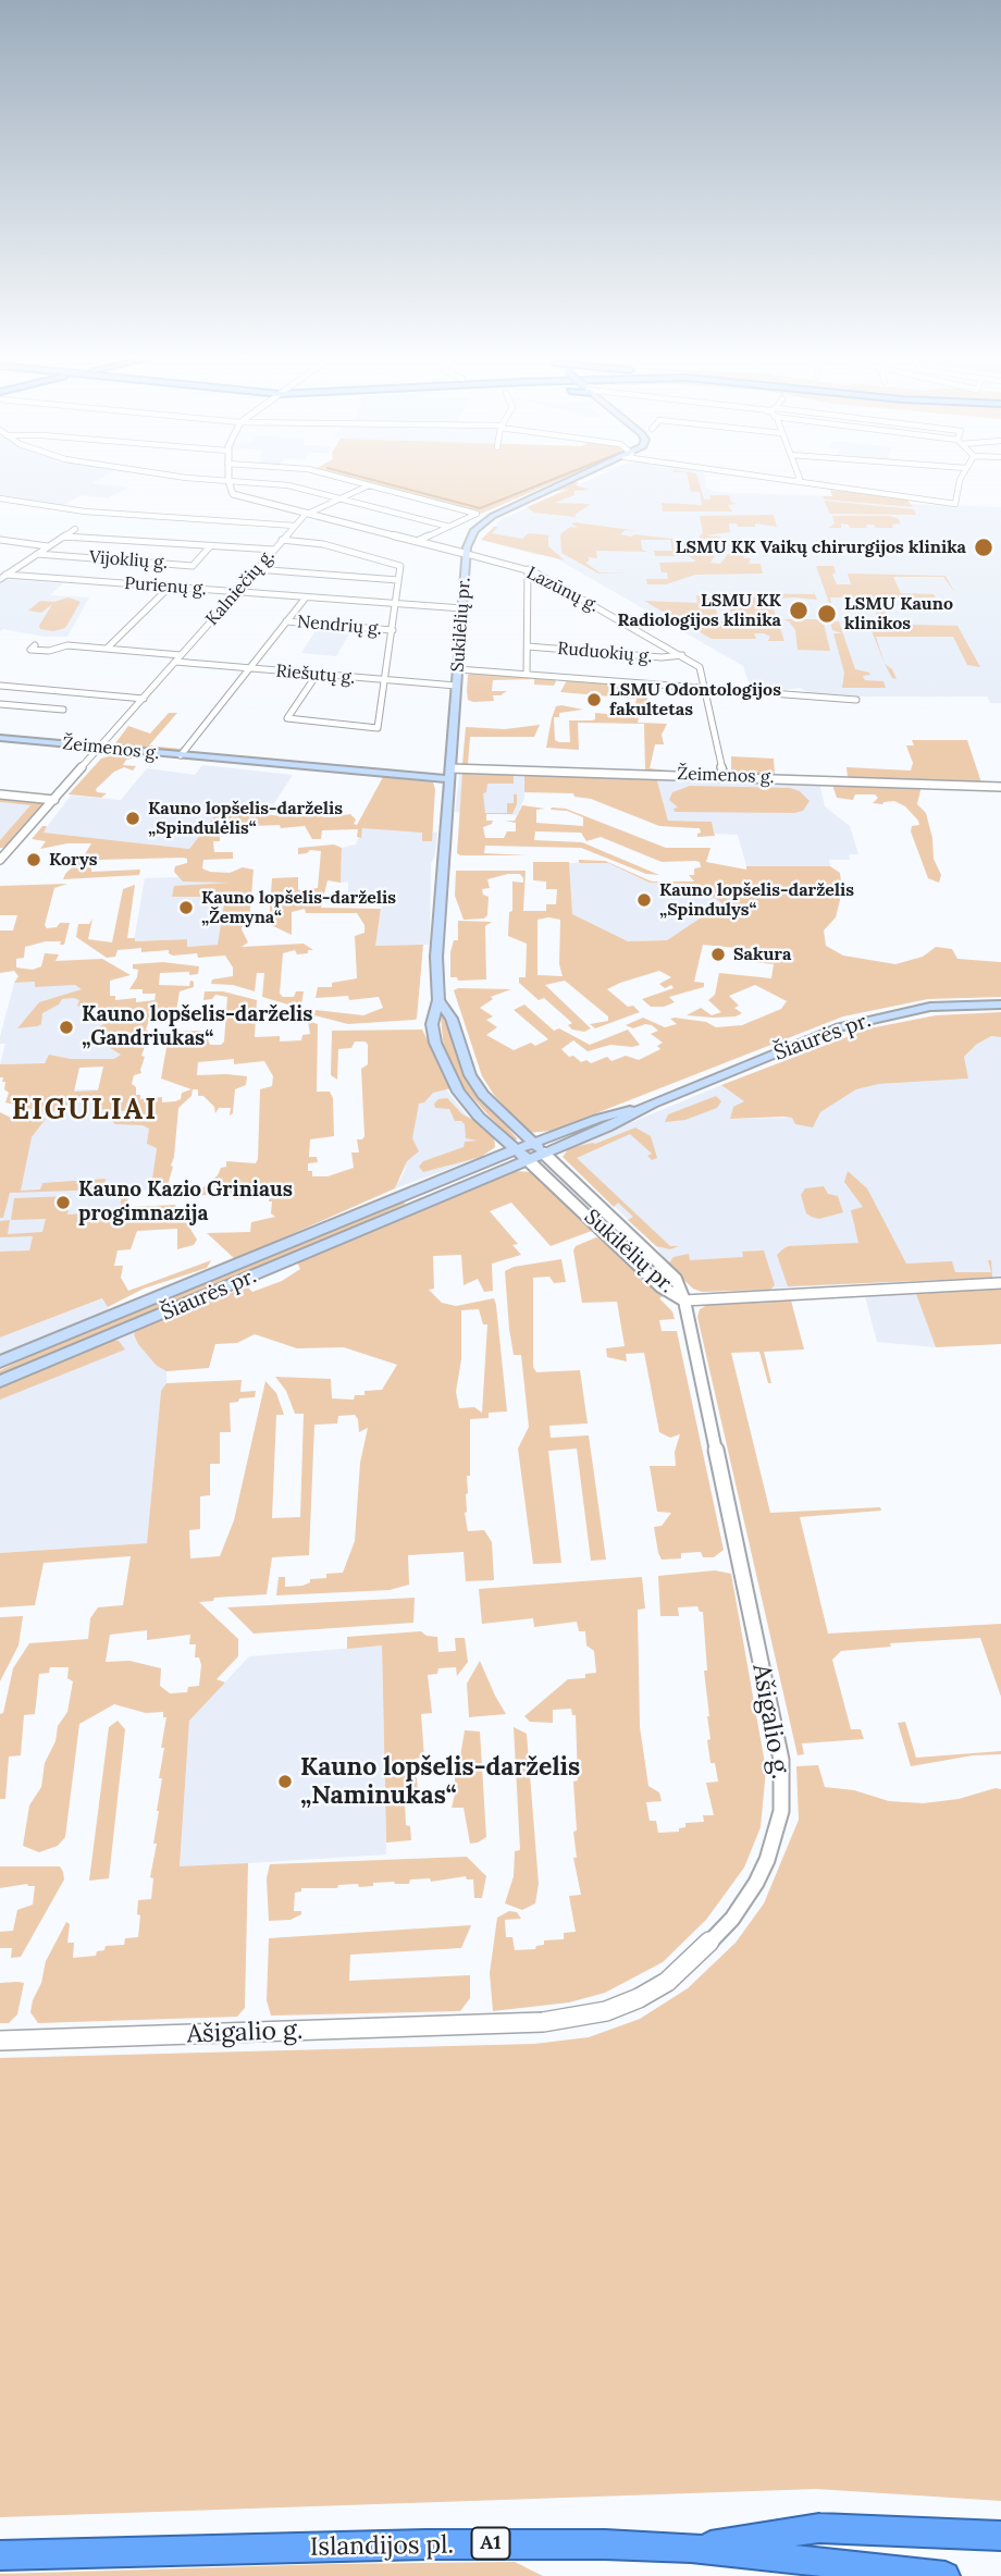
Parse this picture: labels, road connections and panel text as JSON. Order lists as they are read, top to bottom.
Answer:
{
  "streets": {
    "highway": ["A1", "Islandijos pl."],
    "main road": ["Sukilėlių pr.", "Žeimenos g.", "Šiaurės pr."],
    "street": [
      "Vijoklių g.",
      "Purienų g.",
      "Kalniečių g.",
      "Lazūnų g.",
      "Nendrių g.",
      "Ruduokių g.",
      "Riešutų g.",
      "Ašigalio g."
    ]
  },
  "crossings": [
    ["Vijoklių g.", "Kalniečių g."],
    ["Purienų g.", "Kalniečių g."],
    ["Purienų g.", "Sukilėlių pr."],
    ["Kalniečių g.", "Lazūnų g."],
    ["Kalniečių g.", "Riešutų g."],
    ["Kalniečių g.", "Žeimenos g."],
    ["Lazūnų g.", "Sukilėlių pr."],
    ["Lazūnų g.", "Ruduokių g."],
    ["Lazūnų g.", "Žeimenos g."],
    ["Sukilėlių pr.", "Riešutų g."],
    ["Sukilėlių pr.", "Žeimenos g."],
    ["Sukilėlių pr.", "Šiaurės pr."],
    ["Sukilėlių pr.", "Ašigalio g."]
  ],
  "districts": ["EIGULIAI"],
  "places": [
    "LSMU KK Vaikų chirurgijos klinika",
    "LSMU KK Radiologijos klinika",
    "LSMU Kauno klinikos",
    "LSMU Odontologijos fakultetas",
    "Kauno lopšelis-darželis „Spindulėlis“",
    "Korys",
    "Kauno lopšelis-darželis „Spindulys“",
    "Kauno lopšelis-darželis „Žemyna“",
    "Sakura",
    "Kauno lopšelis-darželis „Gandriukas“",
    "Kauno Kazio Griniaus progimnazija",
    "Kauno lopšelis-darželis „Naminukas“"
  ]
}
